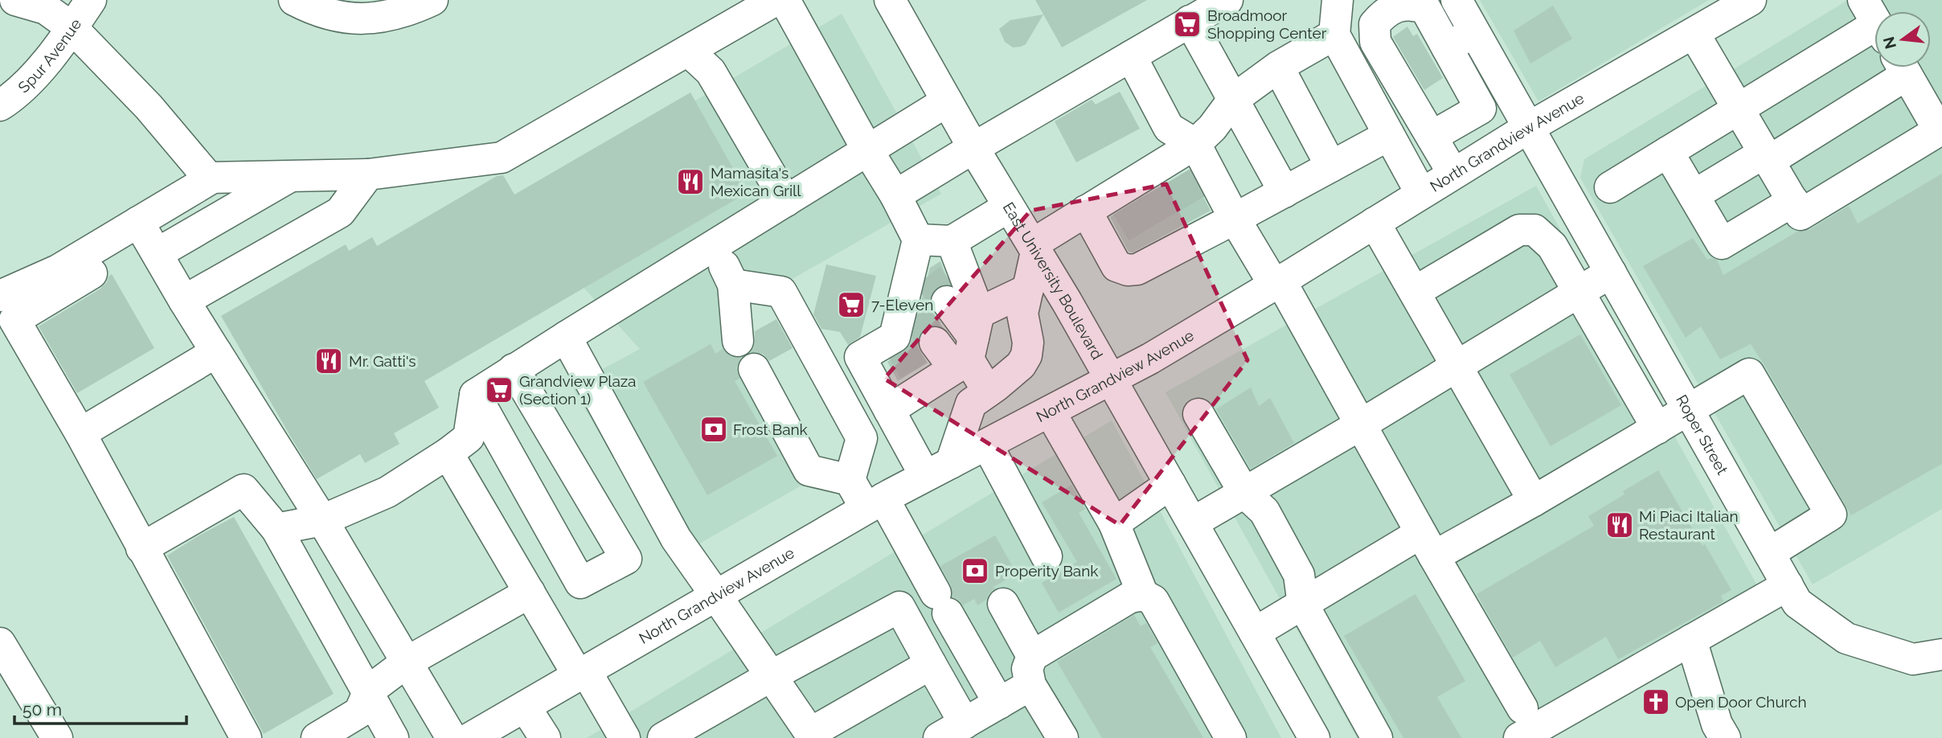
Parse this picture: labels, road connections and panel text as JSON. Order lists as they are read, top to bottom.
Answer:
{
  "streets": {
    "main road": [
      "Spur Avenue",
      "North Grandview Avenue",
      "East University Boulevard",
      "Roper Street"
    ]
  },
  "crossings": [
    ["North Grandview Avenue", "East University Boulevard"],
    ["North Grandview Avenue", "Roper Street"]
  ],
  "places": {
    "supermarket": ["Broadmoor Shopping Center", "7-Eleven", "Grandview Plaza (Section 1)"],
    "restaurant": ["Mamasita's Mexican Grill", "Mr. Gatti's", "Mi Piaci Italian Restaurant"],
    "bank": ["Frost Bank", "Properity Bank"],
    "church": ["Open Door Church"]
  },
  "scale_bar": "50 m",
  "north": "left"
}
